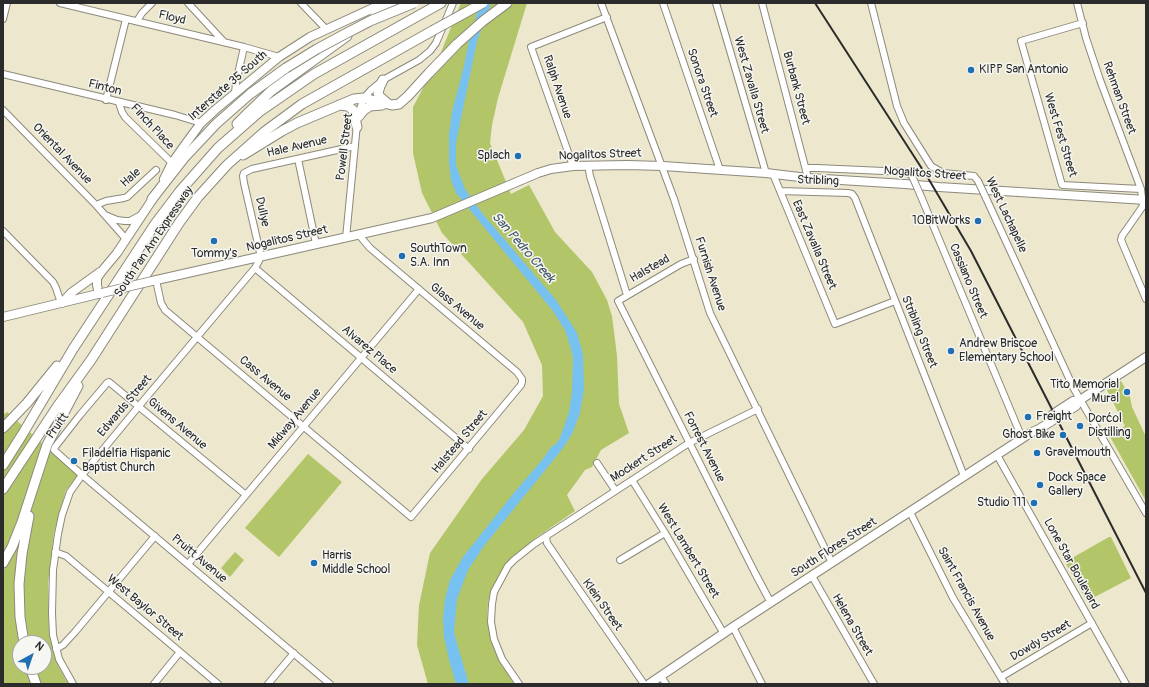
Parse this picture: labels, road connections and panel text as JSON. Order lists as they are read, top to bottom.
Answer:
{
  "streets": {
    "highway": ["South Pan Am Expressway"],
    "main road": ["Interstate 35 South", "Nogalitos Street", "South Flores Street"],
    "street": [
      "Floyd",
      "Sonora Street",
      "West Zavalla Street",
      "Ralph Avenue",
      "Finton",
      "Burbank Street",
      "Rehman Street",
      "Finch Place",
      "West Fest Street",
      "Hale Avenue",
      "Powell Street",
      "Oriental Avenue",
      "Hale",
      "Stribling",
      "Dullye",
      "West Lachapelle",
      "East Zavalla Street",
      "Halstead",
      "Furnish Avenue",
      "Cassiano Street",
      "Glass Avenue",
      "Stribling Street",
      "Alvarez Place",
      "Cass Avenue",
      "Edwards Street",
      "Midway Avenue",
      "Givens Avenue",
      "Pruitt",
      "Halstead Street",
      "Forrest Avenue",
      "Mockert Street",
      "West Lambert Street",
      "Pruitt Avenue",
      "Lone Star Boulevard",
      "Saint Francis Avenue",
      "Klein Street",
      "West Baylor Street",
      "Helena Street",
      "Dowdy Street"
    ]
  },
  "crossings": [
    ["Floyd", "Interstate 35 South"],
    ["Sonora Street", "Nogalitos Street"],
    ["West Zavalla Street", "Nogalitos Street"],
    ["West Zavalla Street", "East Zavalla Street"],
    ["Interstate 35 South", "Finton"],
    ["Interstate 35 South", "Finch Place"],
    ["Interstate 35 South", "Oriental Avenue"],
    ["Interstate 35 South", "Nogalitos Street"],
    ["Ralph Avenue", "Nogalitos Street"],
    ["Ralph Avenue", "Furnish Avenue"],
    ["Finton", "Finch Place"],
    ["Burbank Street", "Nogalitos Street"],
    ["Rehman Street", "West Fest Street"],
    ["Rehman Street", "Nogalitos Street"],
    ["Hale Avenue", "Powell Street"],
    ["Hale Avenue", "Dullye"],
    ["Powell Street", "Nogalitos Street"],
    ["Oriental Avenue", "Hale"],
    ["Nogalitos Street", "Dullye"],
    ["Nogalitos Street", "East Zavalla Street"],
    ["Nogalitos Street", "Furnish Avenue"],
    ["Nogalitos Street", "Cassiano Street"],
    ["Nogalitos Street", "Glass Avenue"],
    ["Nogalitos Street", "Cass Avenue"],
    ["Nogalitos Street", "Edwards Street"],
    ["Stribling", "East Zavalla Street"],
    ["Stribling", "Stribling Street"],
    ["Dullye", "Edwards Street"],
    ["West Lachapelle", "South Flores Street"],
    ["East Zavalla Street", "Stribling Street"],
    ["Halstead", "Furnish Avenue"],
    ["Halstead", "Forrest Avenue"],
    ["Furnish Avenue", "Mockert Street"],
    ["Furnish Avenue", "South Flores Street"],
    ["Cassiano Street", "South Flores Street"],
    ["Glass Avenue", "Midway Avenue"],
    ["Glass Avenue", "Halstead Street"],
    ["Stribling Street", "South Flores Street"],
    ["Alvarez Place", "Edwards Street"],
    ["Alvarez Place", "Midway Avenue"],
    ["Alvarez Place", "Halstead Street"],
    ["Cass Avenue", "Edwards Street"],
    ["Cass Avenue", "Midway Avenue"],
    ["Cass Avenue", "Halstead Street"],
    ["Edwards Street", "Givens Avenue"],
    ["Edwards Street", "Pruitt Avenue"],
    ["Edwards Street", "West Baylor Street"],
    ["Midway Avenue", "Givens Avenue"],
    ["Midway Avenue", "Pruitt Avenue"],
    ["Givens Avenue", "Pruitt"],
    ["Pruitt", "Pruitt Avenue"],
    ["Forrest Avenue", "Mockert Street"],
    ["Forrest Avenue", "South Flores Street"],
    ["Mockert Street", "West Lambert Street"],
    ["Mockert Street", "Klein Street"],
    ["South Flores Street", "West Lambert Street"],
    ["South Flores Street", "Lone Star Boulevard"],
    ["South Flores Street", "Saint Francis Avenue"],
    ["South Flores Street", "Helena Street"],
    ["Lone Star Boulevard", "Dowdy Street"],
    ["Saint Francis Avenue", "Dowdy Street"]
  ],
  "water": ["San Pedro Creek"],
  "places": [
    "KIPP San Antonio",
    "Splach",
    "10BitWorks",
    "Tommy's",
    "SouthTown S.A. Inn",
    "Andrew Briscoe Elementary School",
    "Tito Memorial Mural",
    "Freight",
    "Dorćol Distilling",
    "Ghost Bike",
    "Gravelmouth",
    "Filadelfia Hispanic Baptist Church",
    "Dock Space Gallery",
    "Studio 111",
    "Harris Middle School"
  ],
  "north": "top right"
}
